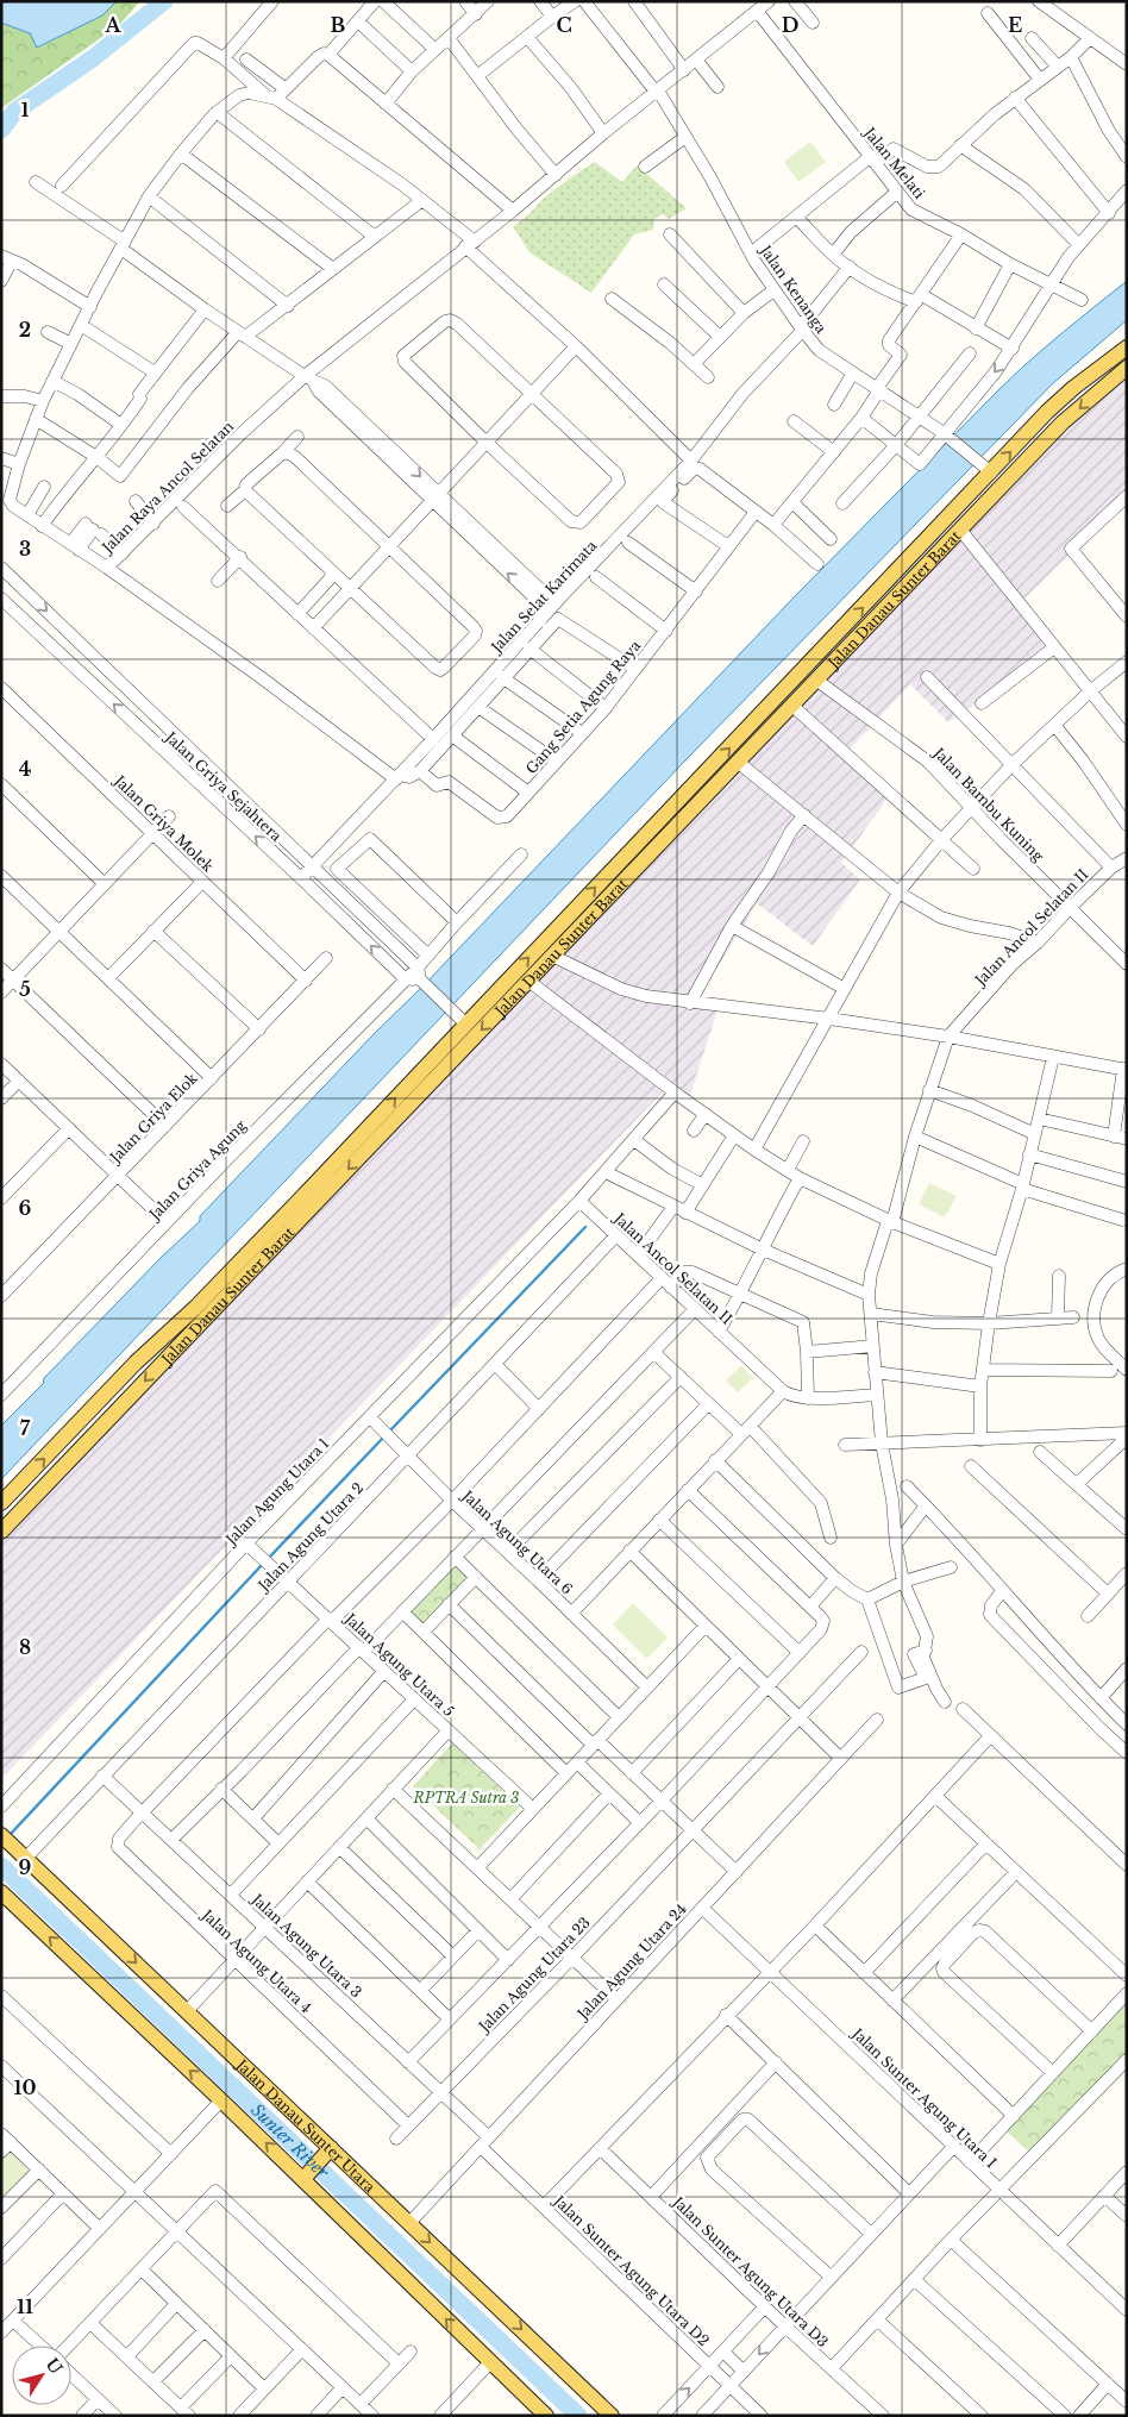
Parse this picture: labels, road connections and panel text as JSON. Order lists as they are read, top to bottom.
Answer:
{
  "streets": {
    "main road": ["Jalan Danau Sunter Barat", "Jalan Danau Sunter Utara"],
    "street": [
      "Jalan Melati",
      "Jalan Kenanga",
      "Jalan Raya Ancol Selatan",
      "Jalan Selat Karimata",
      "Gang Setia Agung Raya",
      "Jalan Griya Sejahtera",
      "Jalan Bambu Kuning",
      "Jalan Griya Molek",
      "Jalan Ancol Selatan II",
      "Jalan Griya Elok",
      "Jalan Griya Agung",
      "Jalan Agung Utara 1",
      "Jalan Agung Utara 2",
      "Jalan Agung Utara 6",
      "Jalan Agung Utara 5",
      "Jalan Agung Utara 3",
      "Jalan Agung Utara 4",
      "Jalan Agung Utara 24",
      "Jalan Agung Utara 23",
      "Jalan Sunter Agung Utara I",
      "Jalan Sunter Agung Utara D2",
      "Jalan Sunter Agung Utara D3"
    ]
  },
  "crossings": [
    ["Jalan Melati", "Jalan Raya Ancol Selatan"],
    ["Jalan Kenanga", "Jalan Raya Ancol Selatan"],
    ["Jalan Kenanga", "Jalan Selat Karimata"],
    ["Jalan Kenanga", "Jalan Danau Sunter Barat"],
    ["Jalan Selat Karimata", "Jalan Griya Sejahtera"],
    ["Jalan Danau Sunter Barat", "Jalan Griya Sejahtera"],
    ["Jalan Danau Sunter Barat", "Jalan Bambu Kuning"],
    ["Jalan Griya Sejahtera", "Jalan Griya Agung"],
    ["Jalan Bambu Kuning", "Jalan Ancol Selatan II"],
    ["Jalan Griya Molek", "Jalan Griya Elok"],
    ["Jalan Ancol Selatan II", "Jalan Agung Utara 1"],
    ["Jalan Ancol Selatan II", "Jalan Agung Utara 2"],
    ["Jalan Agung Utara 1", "Jalan Agung Utara 6"],
    ["Jalan Agung Utara 1", "Jalan Agung Utara 5"],
    ["Jalan Agung Utara 2", "Jalan Agung Utara 6"],
    ["Jalan Agung Utara 2", "Jalan Agung Utara 5"],
    ["Jalan Agung Utara 2", "Jalan Agung Utara 3"],
    ["Jalan Agung Utara 2", "Jalan Danau Sunter Utara"],
    ["Jalan Agung Utara 3", "Jalan Agung Utara 4"],
    ["Jalan Agung Utara 3", "Jalan Agung Utara 24"],
    ["Jalan Agung Utara 3", "Jalan Agung Utara 23"],
    ["Jalan Agung Utara 3", "Jalan Sunter Agung Utara D2"],
    ["Jalan Agung Utara 4", "Jalan Agung Utara 23"],
    ["Jalan Agung Utara 24", "Jalan Sunter Agung Utara I"],
    ["Jalan Agung Utara 24", "Jalan Danau Sunter Utara"],
    ["Jalan Agung Utara 24", "Jalan Sunter Agung Utara D2"]
  ],
  "water": ["Sunter River"],
  "parks": ["RPTRA Sutra 3"],
  "north": "top right",
  "grid": {
    "columns": [
      "A",
      "B",
      "C",
      "D",
      "E"
    ],
    "rows": [
      "1",
      "2",
      "3",
      "4",
      "5",
      "6",
      "7",
      "8",
      "9",
      "10",
      "11"
    ]
  }
}
